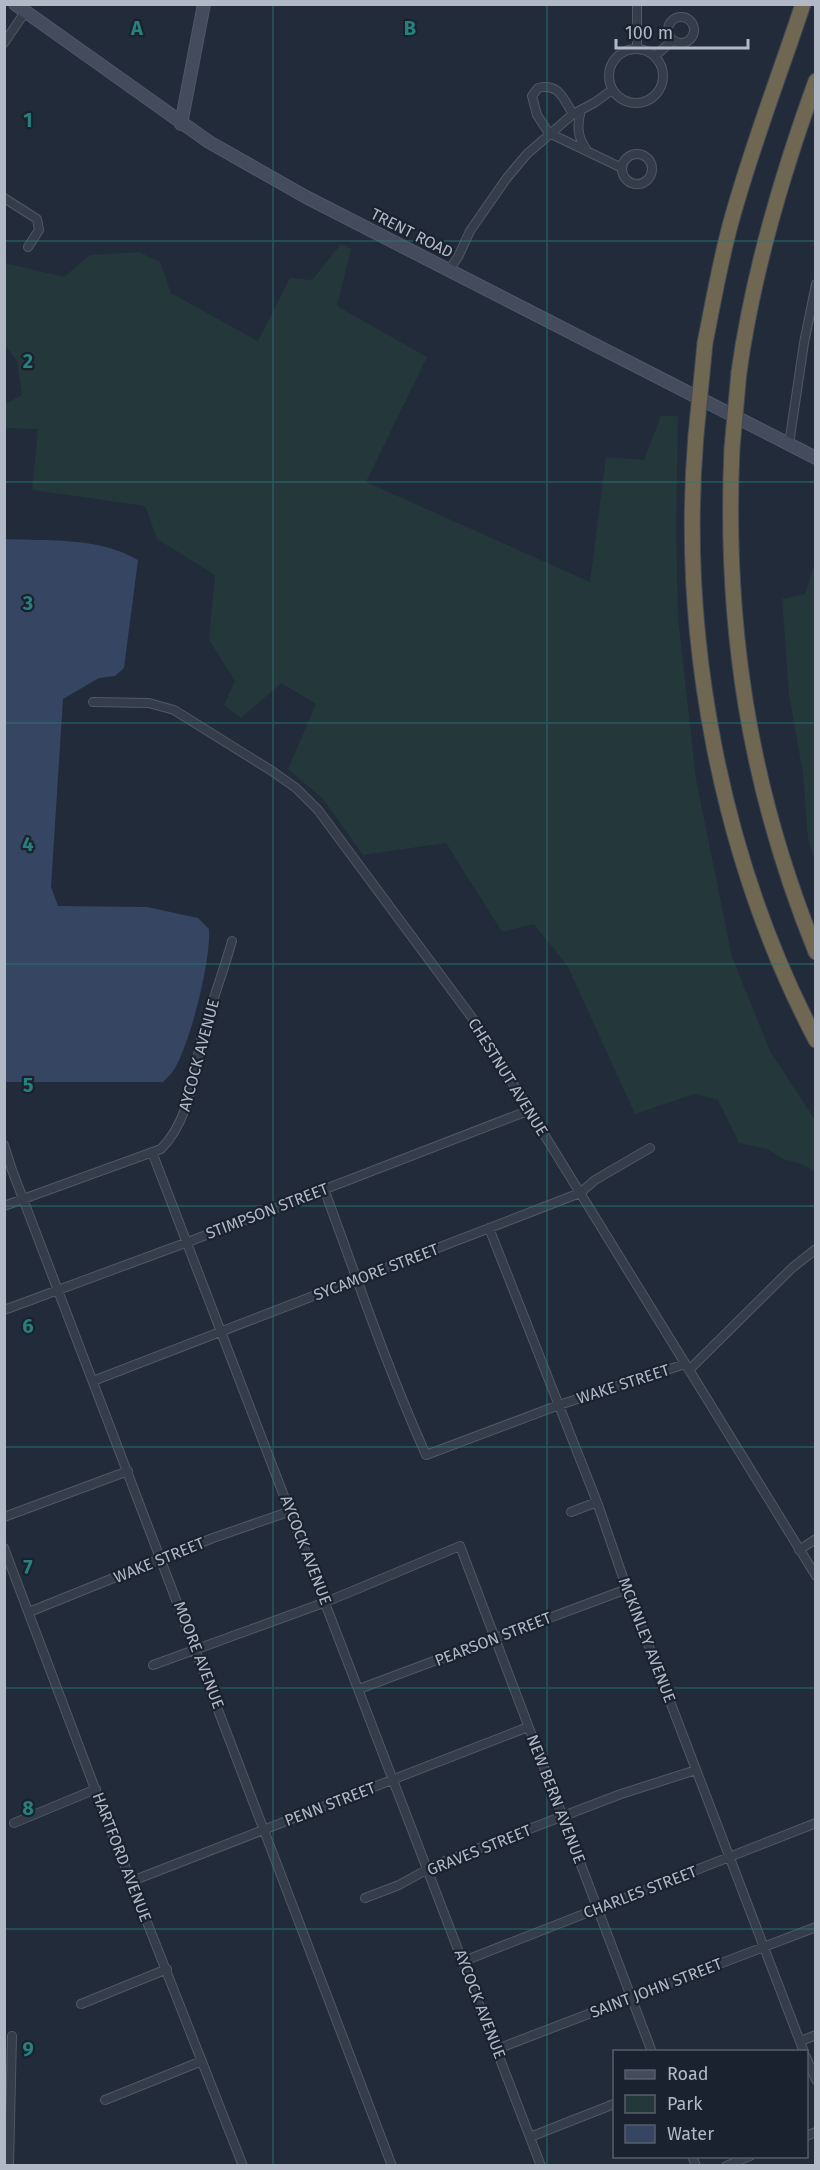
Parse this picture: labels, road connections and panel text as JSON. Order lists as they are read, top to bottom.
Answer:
{
  "streets": {
    "street": [
      "TRENT ROAD",
      "AYCOCK AVENUE",
      "CHESTNUT AVENUE",
      "STIMPSON STREET",
      "SYCAMORE STREET",
      "WAKE STREET",
      "PEARSON STREET",
      "MCKINLEY AVENUE",
      "MOORE AVENUE",
      "NEW BERN AVENUE",
      "PENN STREET",
      "GRAVES STREET",
      "HARTFORD AVENUE",
      "CHARLES STREET",
      "SAINT JOHN STREET"
    ]
  },
  "crossings": [
    ["AYCOCK AVENUE", "STIMPSON STREET"],
    ["AYCOCK AVENUE", "SYCAMORE STREET"],
    ["AYCOCK AVENUE", "WAKE STREET"],
    ["AYCOCK AVENUE", "PEARSON STREET"],
    ["AYCOCK AVENUE", "NEW BERN AVENUE"],
    ["AYCOCK AVENUE", "PENN STREET"],
    ["AYCOCK AVENUE", "GRAVES STREET"],
    ["AYCOCK AVENUE", "CHARLES STREET"],
    ["AYCOCK AVENUE", "SAINT JOHN STREET"],
    ["CHESTNUT AVENUE", "STIMPSON STREET"],
    ["CHESTNUT AVENUE", "SYCAMORE STREET"],
    ["CHESTNUT AVENUE", "WAKE STREET"],
    ["STIMPSON STREET", "MOORE AVENUE"],
    ["SYCAMORE STREET", "WAKE STREET"],
    ["SYCAMORE STREET", "MCKINLEY AVENUE"],
    ["SYCAMORE STREET", "MOORE AVENUE"],
    ["WAKE STREET", "MCKINLEY AVENUE"],
    ["WAKE STREET", "MOORE AVENUE"],
    ["WAKE STREET", "HARTFORD AVENUE"],
    ["PEARSON STREET", "MCKINLEY AVENUE"],
    ["PEARSON STREET", "NEW BERN AVENUE"],
    ["MCKINLEY AVENUE", "GRAVES STREET"],
    ["MCKINLEY AVENUE", "CHARLES STREET"],
    ["MCKINLEY AVENUE", "SAINT JOHN STREET"],
    ["MOORE AVENUE", "PENN STREET"],
    ["NEW BERN AVENUE", "PENN STREET"],
    ["NEW BERN AVENUE", "GRAVES STREET"],
    ["NEW BERN AVENUE", "CHARLES STREET"],
    ["NEW BERN AVENUE", "SAINT JOHN STREET"],
    ["PENN STREET", "HARTFORD AVENUE"]
  ],
  "legend": ["Road", "Park", "Water"],
  "scale_bar": "100 m",
  "grid": {
    "columns": ["A", "B"],
    "rows": [
      "1",
      "2",
      "3",
      "4",
      "5",
      "6",
      "7",
      "8",
      "9"
    ]
  }
}
